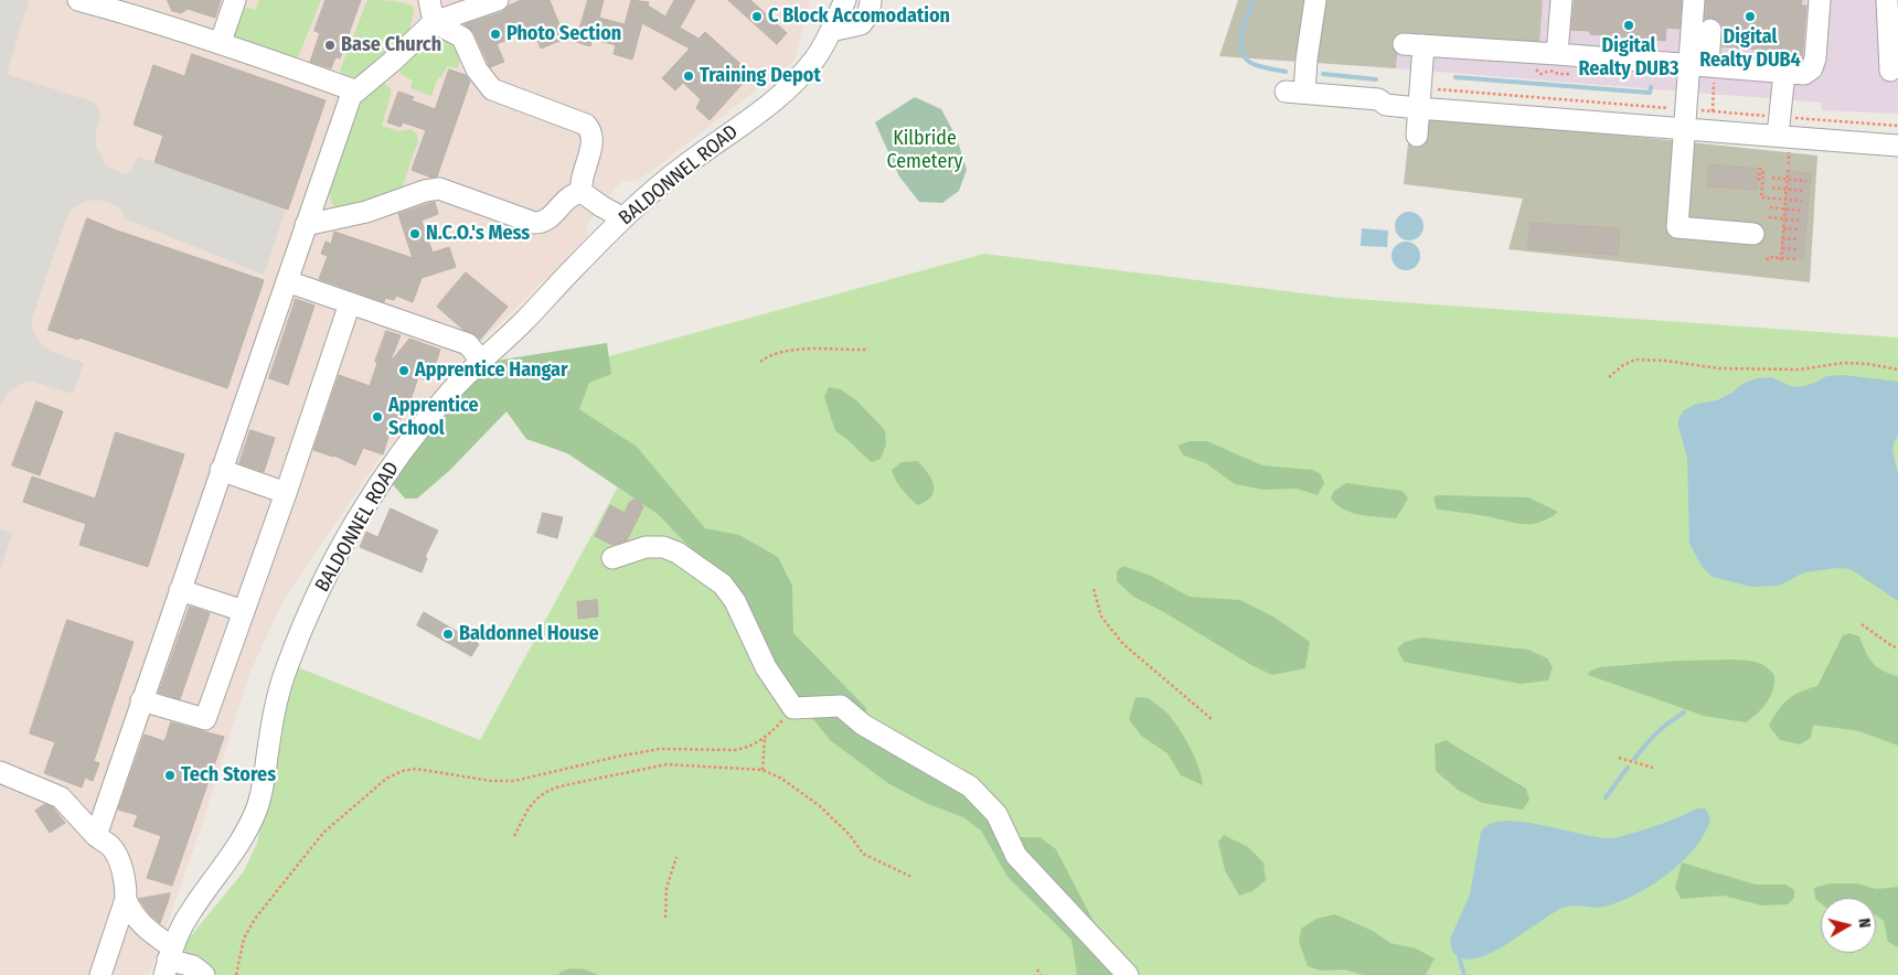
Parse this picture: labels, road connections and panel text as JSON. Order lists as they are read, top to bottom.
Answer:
{
  "streets": {
    "street": ["BALDONNEL ROAD"]
  },
  "parks": ["Kilbride Cemetery"],
  "places": [
    "C Block Accomodation",
    "Digital Realty DUB4",
    "Digital Realty DUB3",
    "Photo Section",
    "Base Church",
    "Training Depot",
    "N.C.O.'s Mess",
    "Apprentice Hangar",
    "Apprentice School",
    "Baldonnel House",
    "Tech Stores"
  ],
  "north": "right"
}
